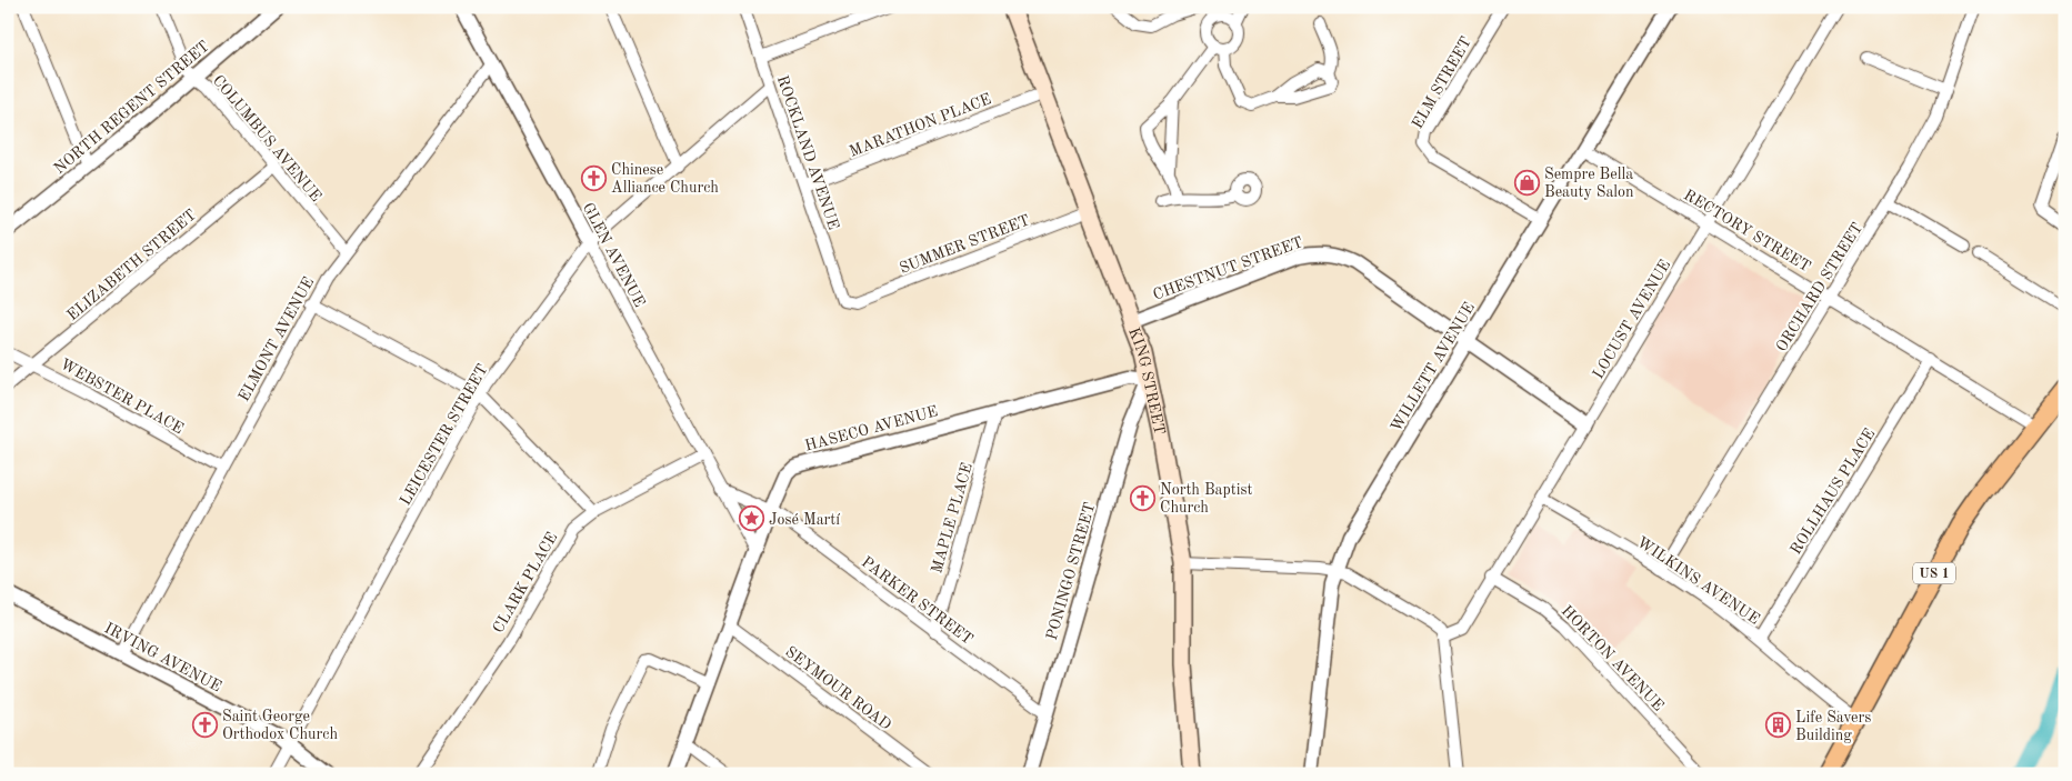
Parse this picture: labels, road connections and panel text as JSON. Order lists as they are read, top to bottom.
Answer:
{
  "streets": {
    "main road": ["KING STREET", "US 1"],
    "street": [
      "ELM STREET",
      "NORTH REGENT STREET",
      "MARATHON PLACE",
      "COLUMBUS AVENUE",
      "ROCKLAND AVENUE",
      "RECTORY STREET",
      "SUMMER STREET",
      "GLEN AVENUE",
      "ELIZABETH STREET",
      "CHESTNUT STREET",
      "ORCHARD STREET",
      "LOCUST AVENUE",
      "ELMONT AVENUE",
      "WILLETT AVENUE",
      "WEBSTER PLACE",
      "HASECO AVENUE",
      "LEICESTER STREET",
      "ROLLHAUS PLACE",
      "MAPLE PLACE",
      "PONINGO STREET",
      "WILKINS AVENUE",
      "CLARK PLACE",
      "PARKER STREET",
      "IRVING AVENUE",
      "HORTON AVENUE",
      "SEYMOUR ROAD"
    ]
  },
  "crossings": [
    ["ELM STREET", "WILLETT AVENUE"],
    ["NORTH REGENT STREET", "COLUMBUS AVENUE"],
    ["MARATHON PLACE", "ROCKLAND AVENUE"],
    ["MARATHON PLACE", "KING STREET"],
    ["COLUMBUS AVENUE", "ELIZABETH STREET"],
    ["COLUMBUS AVENUE", "ELMONT AVENUE"],
    ["ROCKLAND AVENUE", "SUMMER STREET"],
    ["ROCKLAND AVENUE", "LEICESTER STREET"],
    ["RECTORY STREET", "ORCHARD STREET"],
    ["RECTORY STREET", "LOCUST AVENUE"],
    ["RECTORY STREET", "WILLETT AVENUE"],
    ["RECTORY STREET", "ROLLHAUS PLACE"],
    ["RECTORY STREET", "US 1"],
    ["SUMMER STREET", "KING STREET"],
    ["GLEN AVENUE", "ELMONT AVENUE"],
    ["GLEN AVENUE", "HASECO AVENUE"],
    ["GLEN AVENUE", "LEICESTER STREET"],
    ["GLEN AVENUE", "CLARK PLACE"],
    ["ELIZABETH STREET", "WEBSTER PLACE"],
    ["CHESTNUT STREET", "LOCUST AVENUE"],
    ["CHESTNUT STREET", "WILLETT AVENUE"],
    ["CHESTNUT STREET", "KING STREET"],
    ["ORCHARD STREET", "WILKINS AVENUE"],
    ["LOCUST AVENUE", "WILKINS AVENUE"],
    ["LOCUST AVENUE", "HORTON AVENUE"],
    ["ELMONT AVENUE", "WEBSTER PLACE"],
    ["ELMONT AVENUE", "IRVING AVENUE"],
    ["KING STREET", "HASECO AVENUE"],
    ["KING STREET", "PONINGO STREET"],
    ["HASECO AVENUE", "MAPLE PLACE"],
    ["HASECO AVENUE", "PONINGO STREET"],
    ["HASECO AVENUE", "PARKER STREET"],
    ["HASECO AVENUE", "SEYMOUR ROAD"],
    ["LEICESTER STREET", "IRVING AVENUE"],
    ["ROLLHAUS PLACE", "WILKINS AVENUE"],
    ["MAPLE PLACE", "PARKER STREET"],
    ["PONINGO STREET", "PARKER STREET"],
    ["US 1", "WILKINS AVENUE"]
  ],
  "places": {
    "church": ["Chinese Alliance Church", "North Baptist Church", "Saint George Orthodox Church"],
    "shop": ["Sempre Bella Beauty Salon"],
    "place": ["José Martí"],
    "building": ["Life Savers Building"]
  }
}
